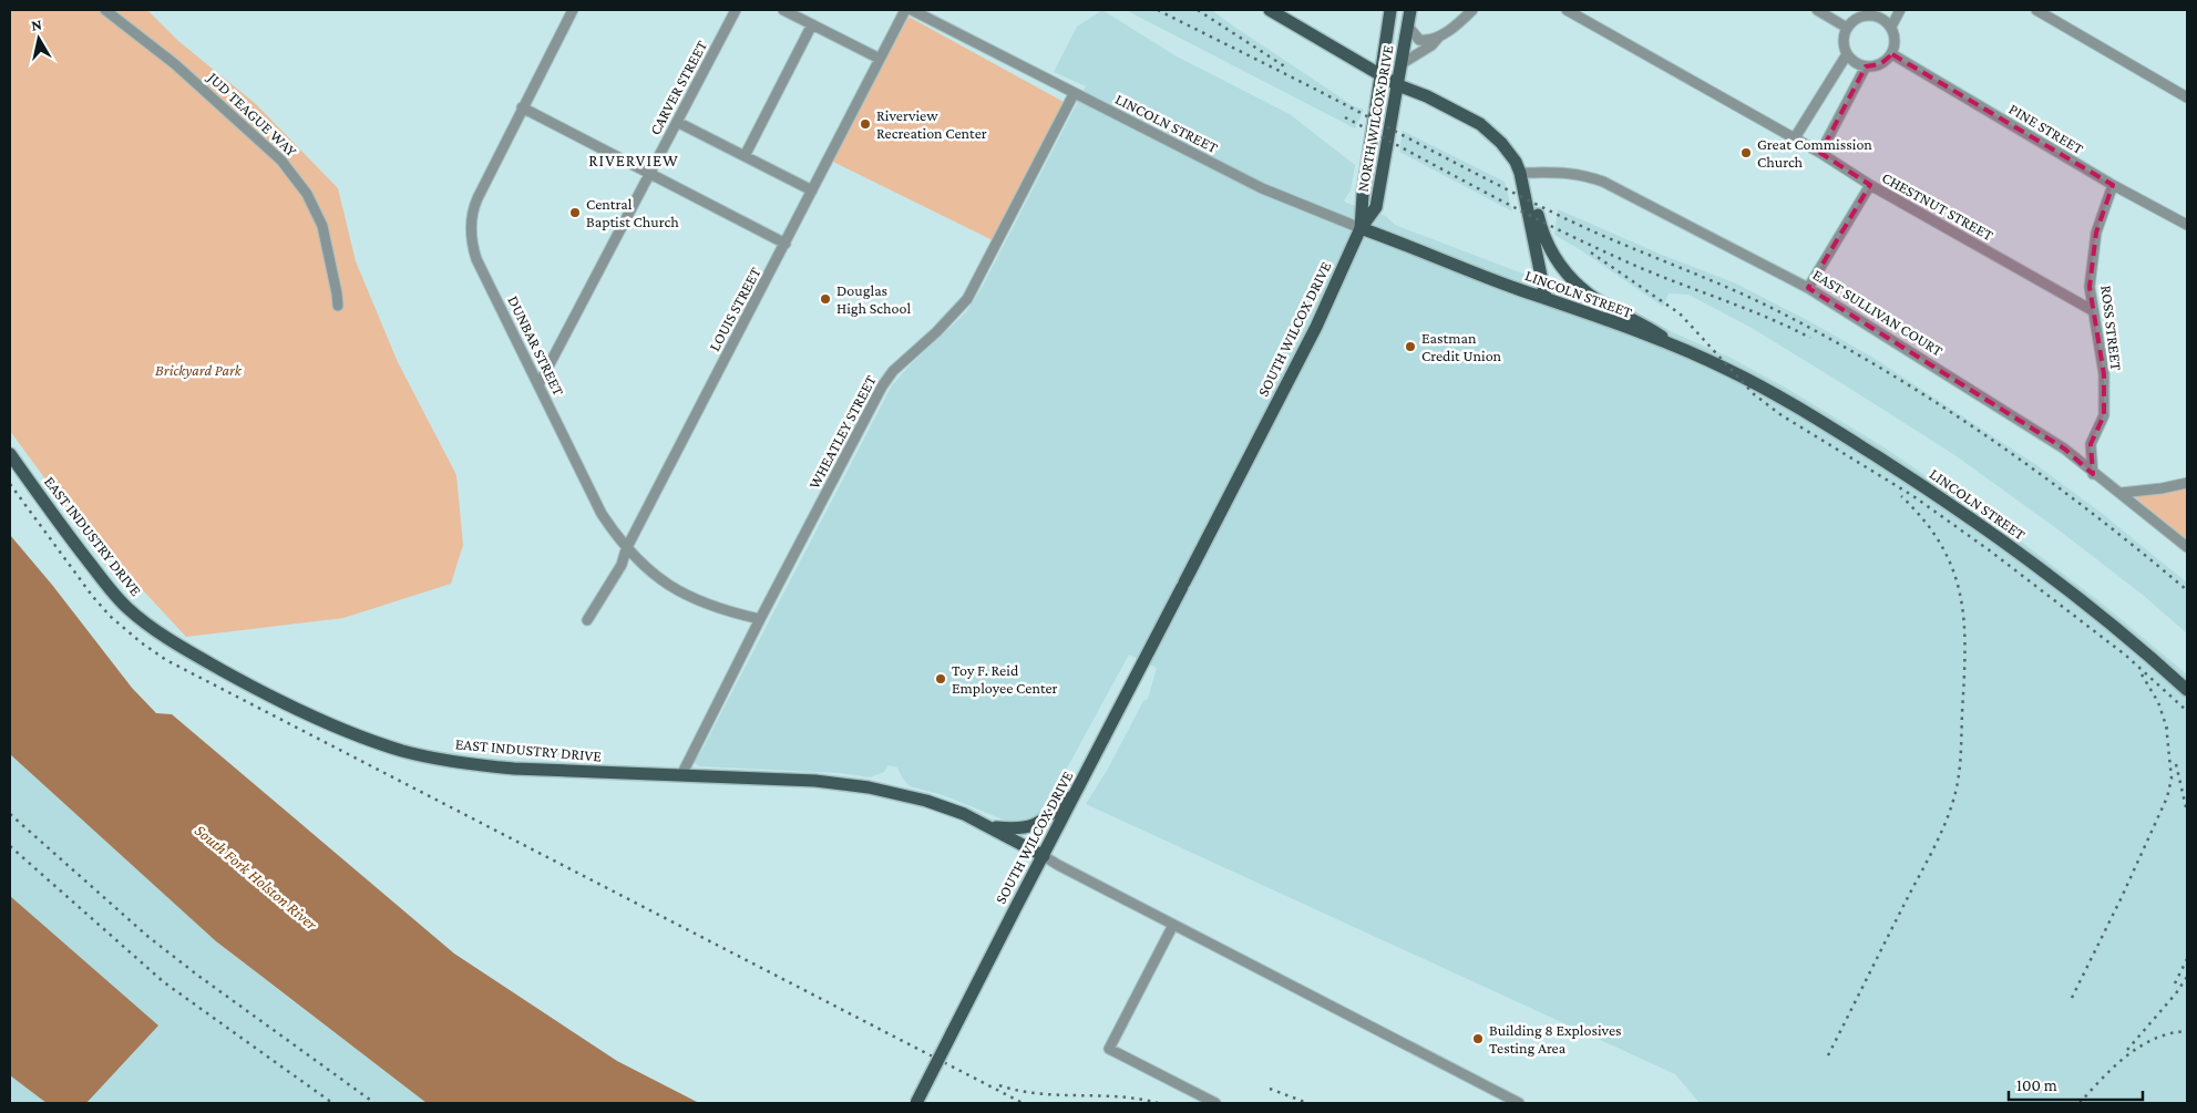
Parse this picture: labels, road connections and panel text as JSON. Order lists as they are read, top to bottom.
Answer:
{
  "streets": {
    "main road": [
      "NORTH WILCOX DRIVE",
      "LINCOLN STREET",
      "SOUTH WILCOX DRIVE",
      "EAST INDUSTRY DRIVE"
    ],
    "street": [
      "CARVER STREET",
      "JUD TEAGUE WAY",
      "PINE STREET",
      "CHESTNUT STREET",
      "LOUIS STREET",
      "EAST SULLIVAN COURT",
      "ROSS STREET",
      "DUNBAR STREET",
      "WHEATLEY STREET"
    ]
  },
  "crossings": [
    ["CARVER STREET", "DUNBAR STREET"],
    ["NORTH WILCOX DRIVE", "LINCOLN STREET"],
    ["NORTH WILCOX DRIVE", "SOUTH WILCOX DRIVE"],
    ["LINCOLN STREET", "SOUTH WILCOX DRIVE"],
    ["LINCOLN STREET", "WHEATLEY STREET"],
    ["PINE STREET", "ROSS STREET"],
    ["CHESTNUT STREET", "ROSS STREET"],
    ["LOUIS STREET", "DUNBAR STREET"],
    ["EAST SULLIVAN COURT", "ROSS STREET"],
    ["SOUTH WILCOX DRIVE", "EAST INDUSTRY DRIVE"],
    ["DUNBAR STREET", "WHEATLEY STREET"],
    ["WHEATLEY STREET", "EAST INDUSTRY DRIVE"]
  ],
  "districts": ["RIVERVIEW"],
  "water": ["South Fork Holston River"],
  "parks": ["Brickyard Park"],
  "places": [
    "Riverview Recreation Center",
    "Great Commission Church",
    "Central Baptist Church",
    "Douglas High School",
    "Eastman Credit Union",
    "Toy F. Reid Employee Center",
    "Building 8 Explosives Testing Area"
  ],
  "scale_bar": "100 m",
  "north": "top"
}
